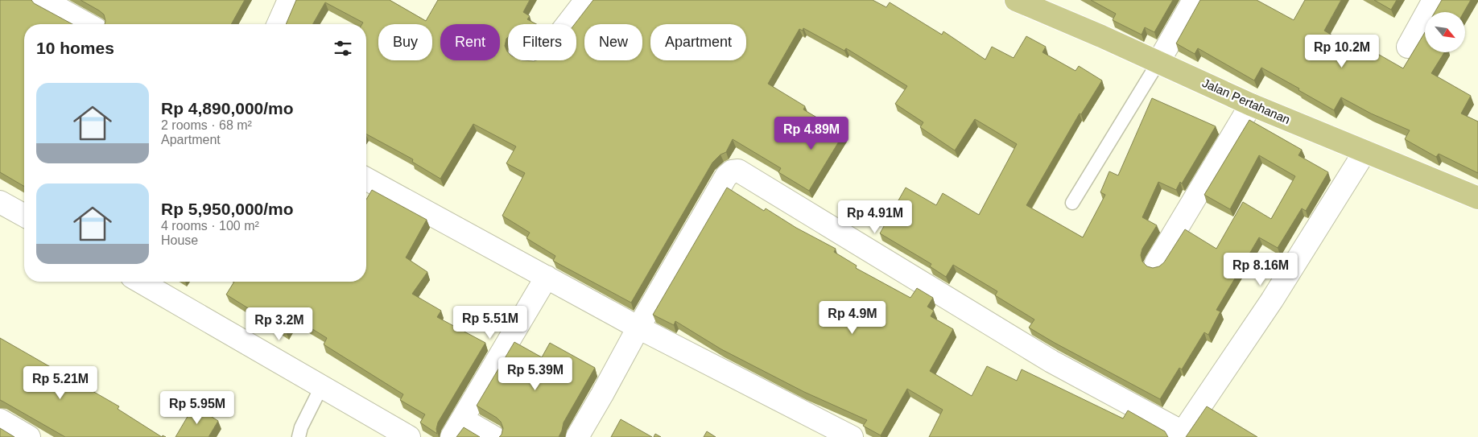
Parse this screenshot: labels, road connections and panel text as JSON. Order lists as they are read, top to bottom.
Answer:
{
  "streets": {
    "main road": ["Jalan Pertahanan"]
  },
  "north": "bottom right",
  "page": {
    "chip": [
      "Buy",
      "Rent",
      "Filters",
      "New",
      "Apartment"
    ],
    "heading": "10 homes",
    "price": [
      "Rp 10.2M",
      "Rp 4.89M",
      "Rp 4.91M",
      "Rp 8.16M",
      "Rp 4.9M",
      "Rp 5.51M",
      "Rp 3.2M",
      "Rp 5.39M",
      "Rp 5.21M",
      "Rp 5.95M"
    ],
    "list": [
      {
        "name": "Rp 4,890,000/mo",
        "note": "2 rooms · 68 m² · Apartment"
      },
      {
        "name": "Rp 5,950,000/mo",
        "note": "4 rooms · 100 m² · House"
      }
    ]
  }
}
